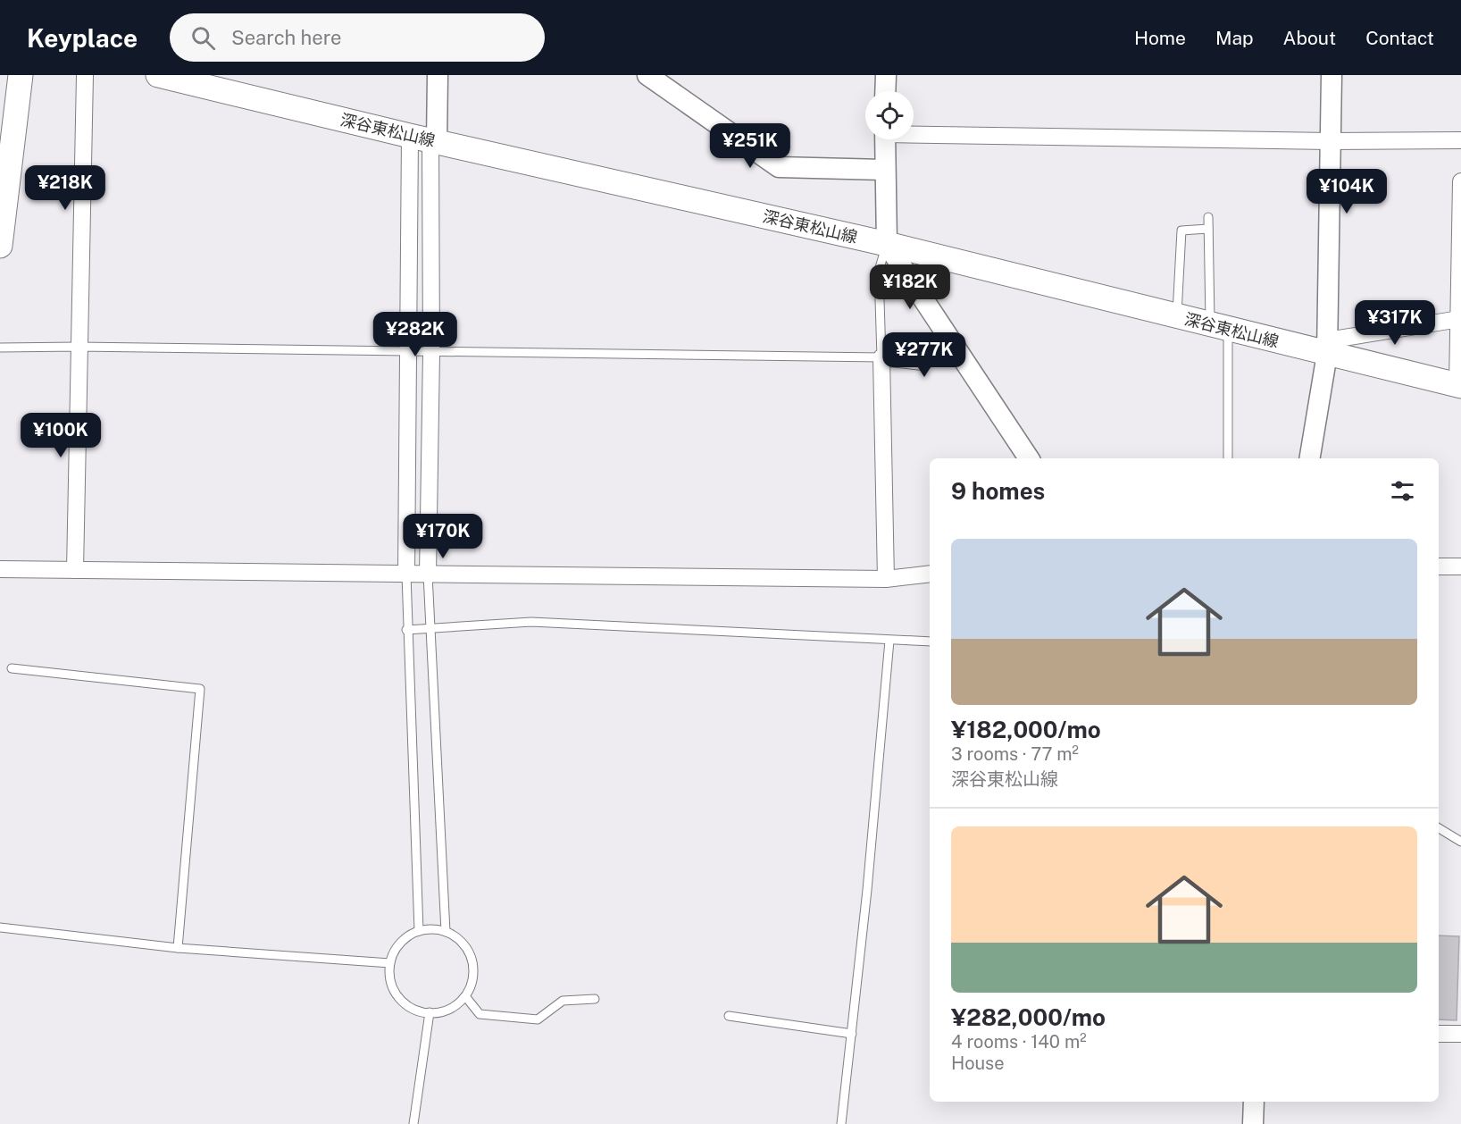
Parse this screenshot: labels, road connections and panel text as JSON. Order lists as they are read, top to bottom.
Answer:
{
  "streets": {
    "main road": ["深谷東松山線"]
  },
  "page": {
    "header": "Keyplace",
    "search": "Search here",
    "nav": [
      "Home",
      "Map",
      "About",
      "Contact"
    ],
    "price": [
      "¥251K",
      "¥218K",
      "¥104K",
      "¥182K",
      "¥317K",
      "¥282K",
      "¥277K",
      "¥100K",
      "¥170K"
    ],
    "heading": "9 homes",
    "list": [
      {
        "name": "¥182,000/mo",
        "note": "3 rooms · 77 m² · 深谷東松山線"
      },
      {
        "name": "¥282,000/mo",
        "note": "4 rooms · 140 m² · House"
      }
    ]
  }
}
